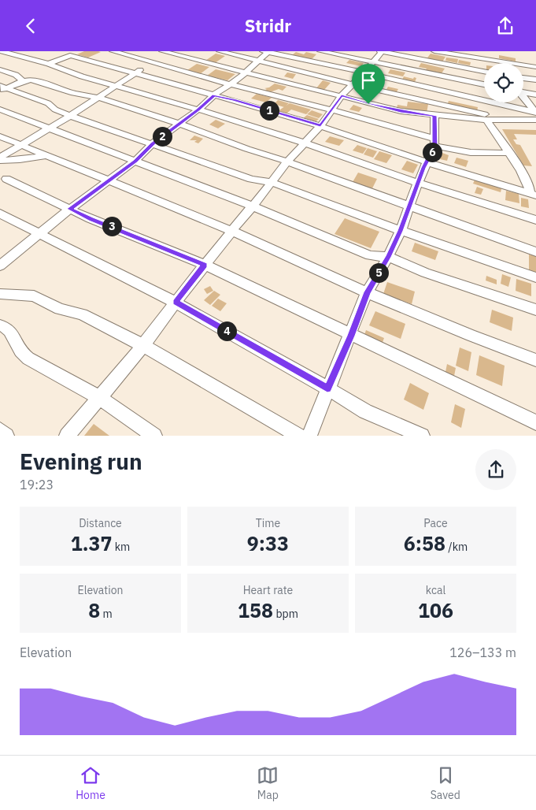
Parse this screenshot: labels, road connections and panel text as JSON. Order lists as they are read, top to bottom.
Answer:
{
  "page": {
    "header": "Stridr",
    "pins": [
      "1",
      "2",
      "6",
      "3",
      "5",
      "4"
    ],
    "heading": ["Evening run", "19:23"],
    "stats": [
      ["Distance", "1.37 km"],
      ["Time", "9:33"],
      ["Pace", "6:58 /km"],
      ["Elevation", "8 m"],
      ["Heart rate", "158 bpm"],
      ["kcal", "106"]
    ],
    "chart": ["Elevation", "126–133 m"],
    "tabs": ["Home", "Map", "Saved"]
  }
}
